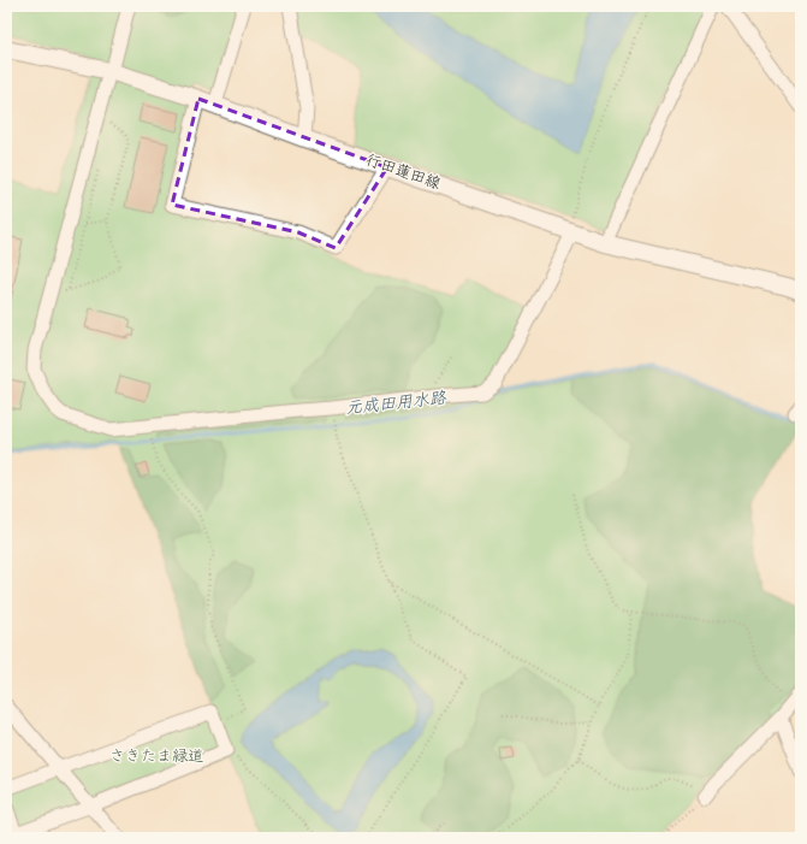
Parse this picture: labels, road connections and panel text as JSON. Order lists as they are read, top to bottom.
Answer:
{
  "streets": {
    "main road": ["行田蓮田線"]
  },
  "water": ["元成田用水路"],
  "parks": ["さきたま緑道"]
}
